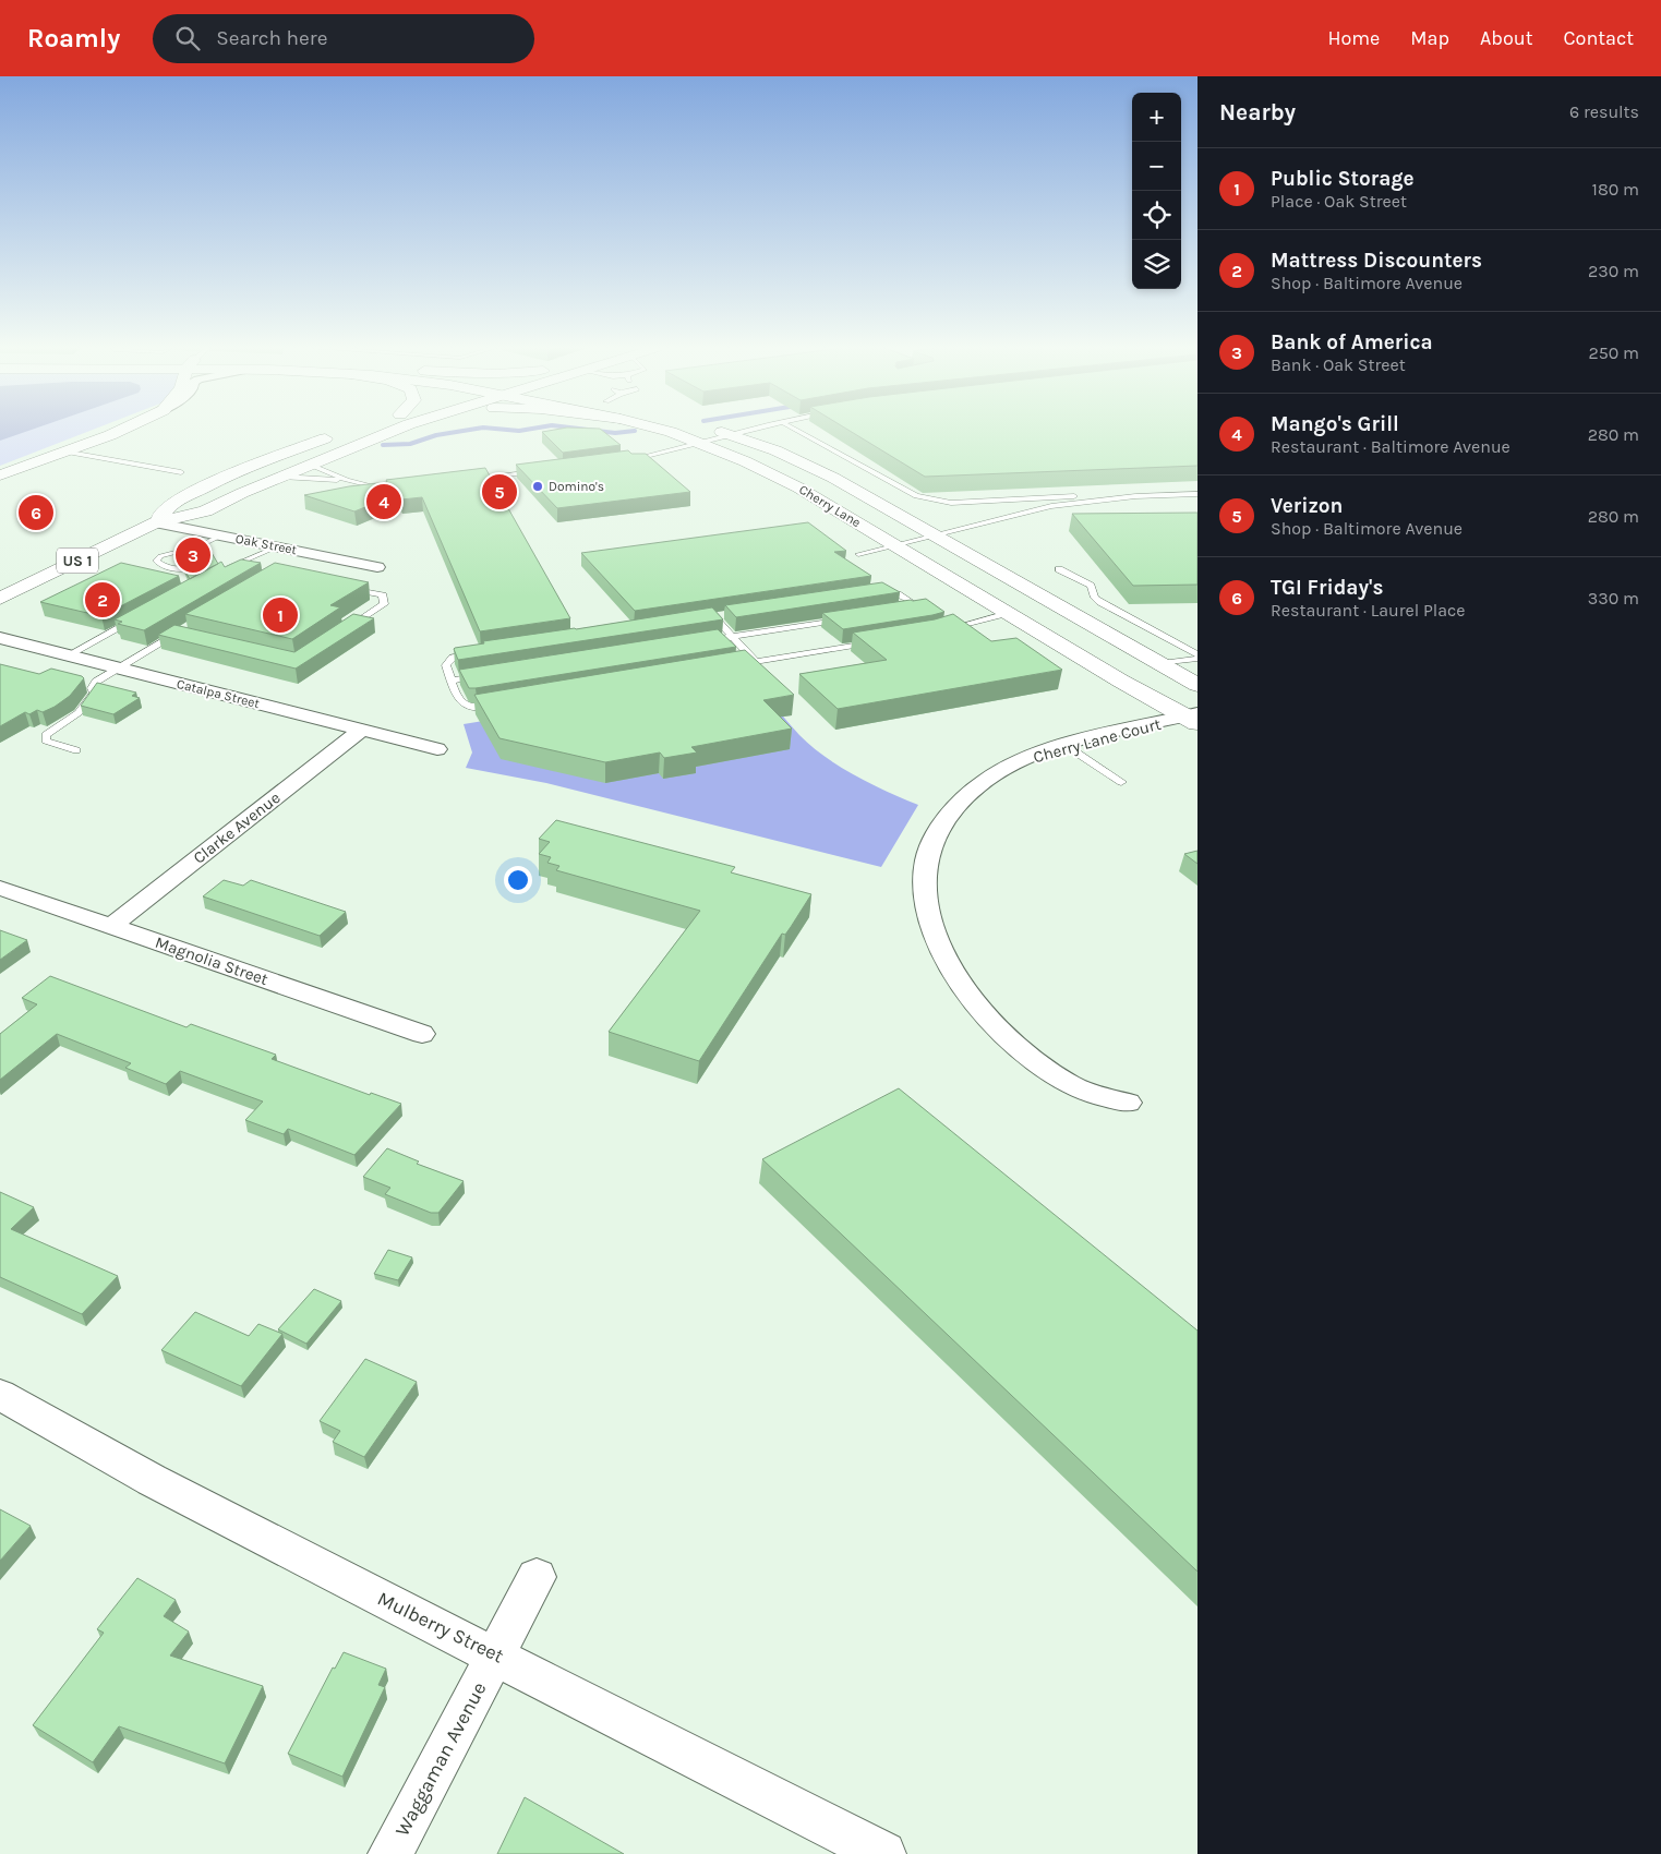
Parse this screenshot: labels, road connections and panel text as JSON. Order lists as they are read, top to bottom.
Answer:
{
  "streets": {
    "main road": ["Cherry Lane", "US 1"],
    "street": [
      "Oak Street",
      "Catalpa Street",
      "Cherry Lane Court",
      "Clarke Avenue",
      "Magnolia Street",
      "Mulberry Street",
      "Waggaman Avenue"
    ]
  },
  "crossings": [
    ["Cherry Lane", "Cherry Lane Court"],
    ["Oak Street", "US 1"],
    ["Catalpa Street", "Clarke Avenue"],
    ["Clarke Avenue", "Magnolia Street"],
    ["Mulberry Street", "Waggaman Avenue"]
  ],
  "places": ["Domino's"],
  "page": {
    "header": "Roamly",
    "search": "Search here",
    "nav": [
      "Home",
      "Map",
      "About",
      "Contact"
    ],
    "heading": ["Nearby", "6 results"],
    "map_buttons": ["+", "−"],
    "list": [
      {
        "mark": "1",
        "name": "Public Storage",
        "note": "Place · Oak Street",
        "value": "180 m"
      },
      {
        "mark": "2",
        "name": "Mattress Discounters",
        "note": "Shop · Baltimore Avenue",
        "value": "230 m"
      },
      {
        "mark": "3",
        "name": "Bank of America",
        "note": "Bank · Oak Street",
        "value": "250 m"
      },
      {
        "mark": "4",
        "name": "Mango's Grill",
        "note": "Restaurant · Baltimore Avenue",
        "value": "280 m"
      },
      {
        "mark": "5",
        "name": "Verizon",
        "note": "Shop · Baltimore Avenue",
        "value": "280 m"
      },
      {
        "mark": "6",
        "name": "TGI Friday's",
        "note": "Restaurant · Laurel Place",
        "value": "330 m"
      }
    ],
    "pins": [
      "5",
      "4",
      "6",
      "3",
      "2",
      "1"
    ]
  }
}
